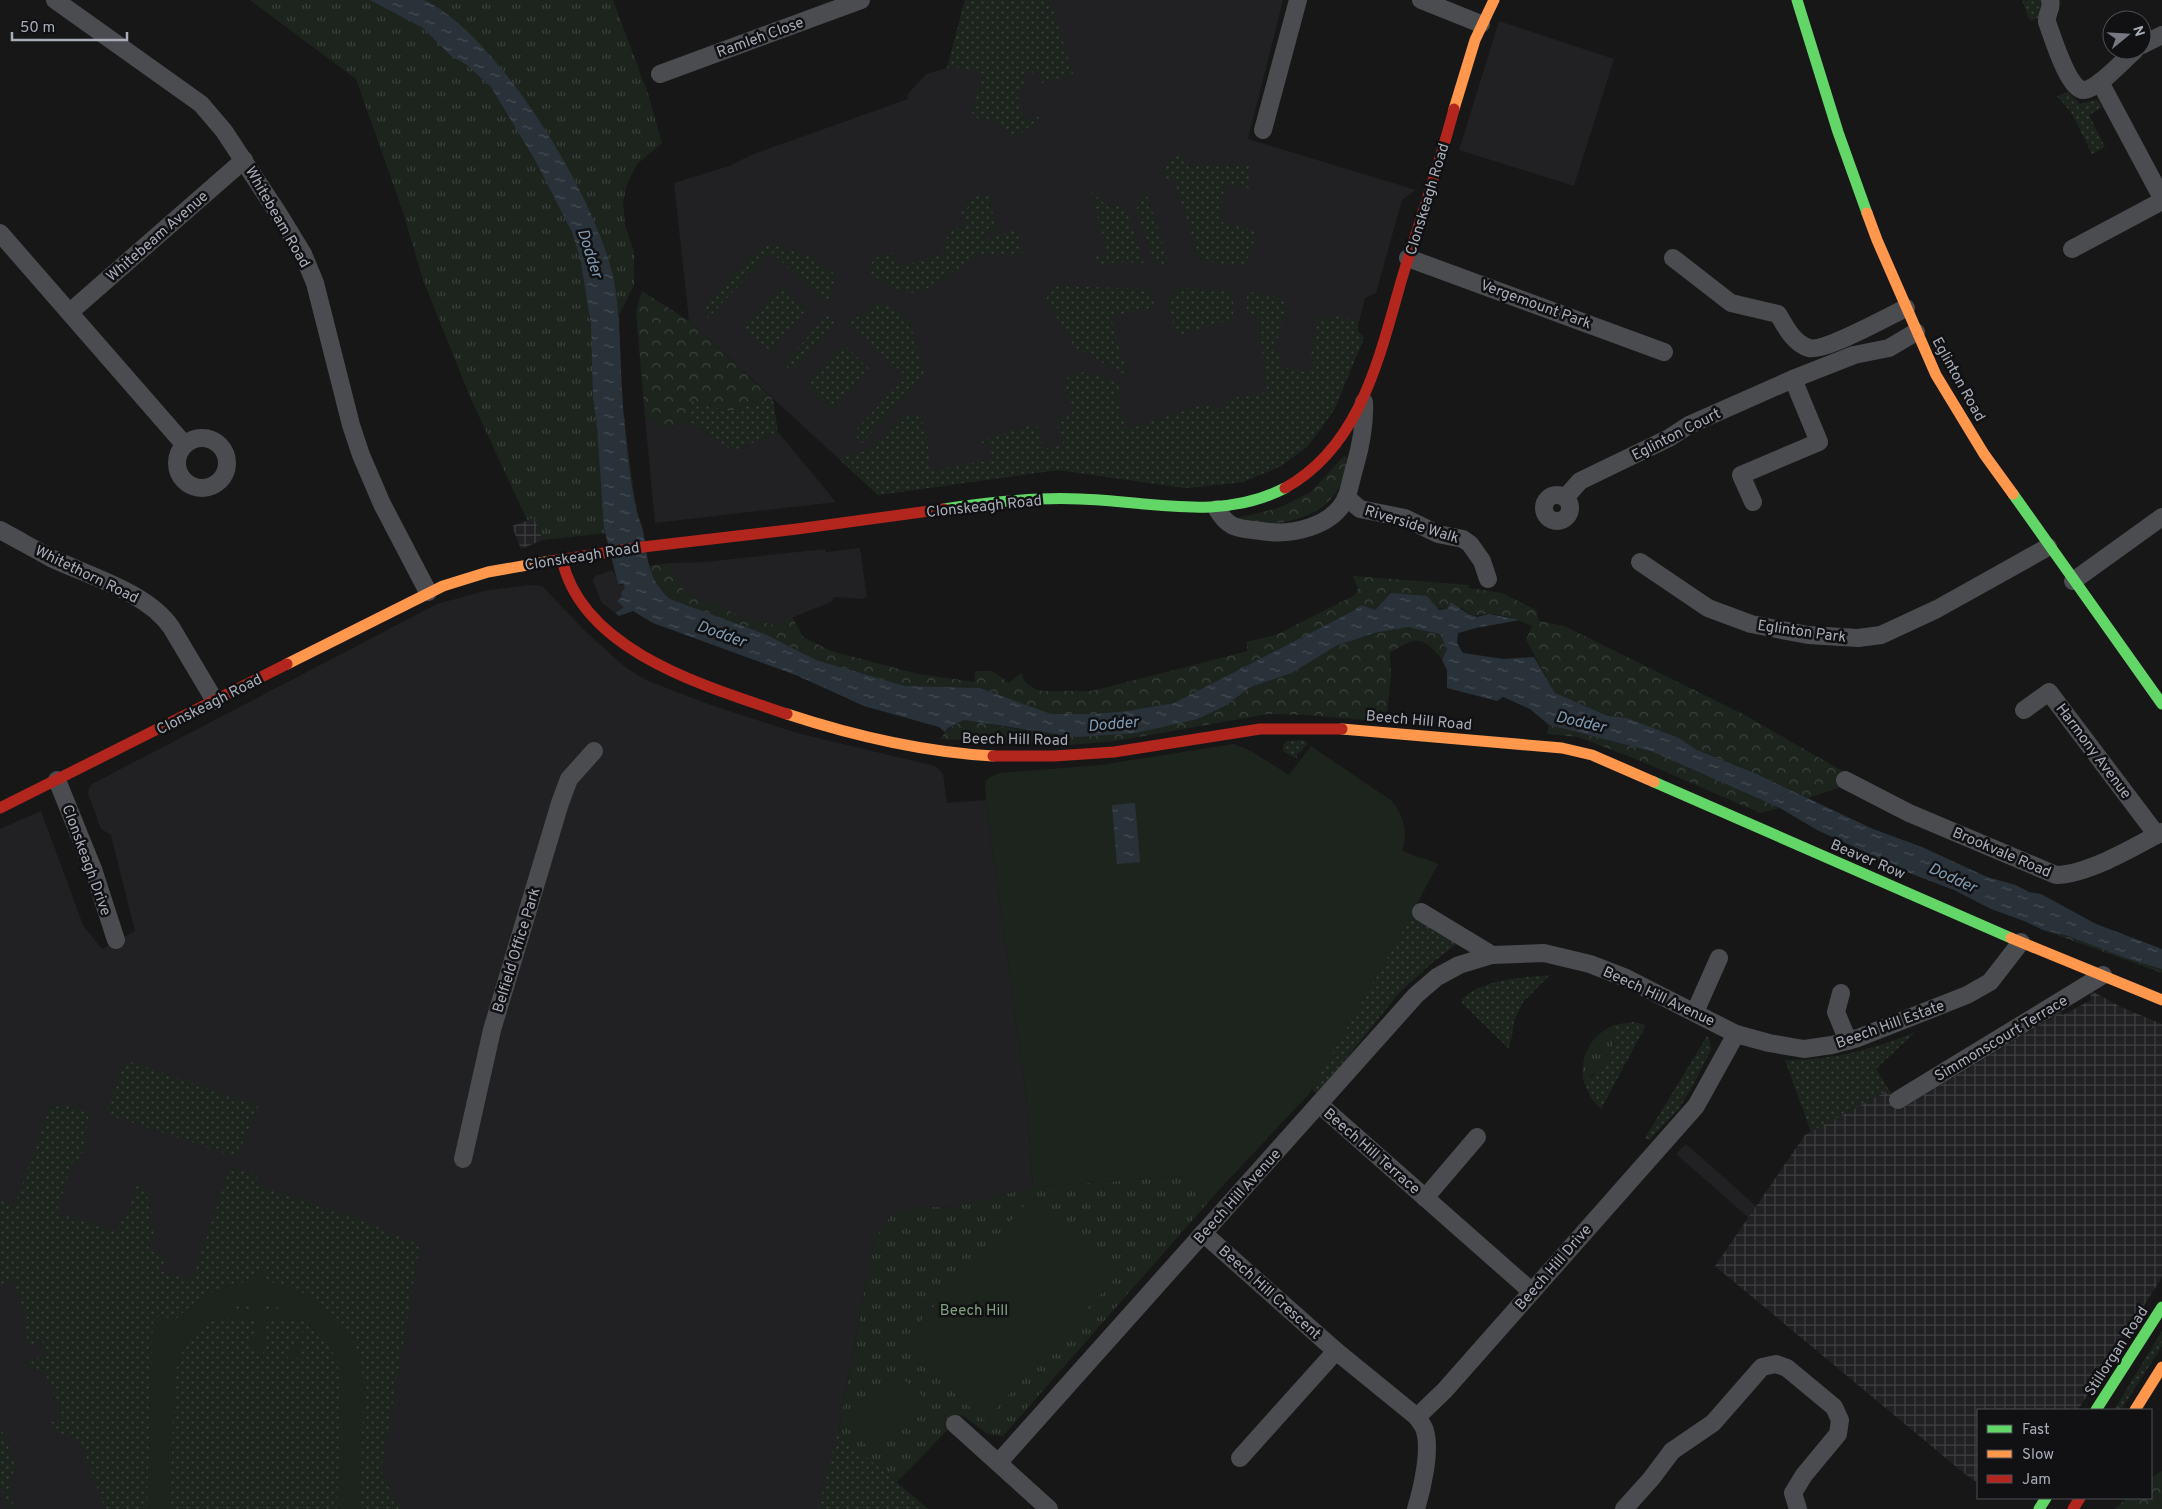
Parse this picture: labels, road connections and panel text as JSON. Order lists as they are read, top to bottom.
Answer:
{
  "streets": {
    "main road": [
      "Clonskeagh Road",
      "Eglinton Road",
      "Beech Hill Road",
      "Beaver Row",
      "Stillorgan Road"
    ],
    "street": [
      "Ramleh Close",
      "Whitebeam Road",
      "Whitebeam Avenue",
      "Vergemount Park",
      "Eglinton Court",
      "Riverside Walk",
      "Whitethorn Road",
      "Eglinton Park",
      "Harmony Avenue",
      "Brookvale Road",
      "Clonskeagh Drive",
      "Belfield Office Park",
      "Beech Hill Avenue",
      "Beech Hill Estate",
      "Simmonscourt Terrace",
      "Beech Hill Terrace",
      "Beech Hill Drive",
      "Beech Hill Crescent"
    ]
  },
  "crossings": [
    ["Clonskeagh Road", "Whitebeam Road"],
    ["Clonskeagh Road", "Vergemount Park"],
    ["Clonskeagh Road", "Riverside Walk"],
    ["Clonskeagh Road", "Whitethorn Road"],
    ["Clonskeagh Road", "Beech Hill Road"],
    ["Clonskeagh Road", "Clonskeagh Drive"],
    ["Whitebeam Road", "Whitebeam Avenue"],
    ["Eglinton Road", "Eglinton Court"],
    ["Eglinton Road", "Eglinton Park"],
    ["Beech Hill Road", "Beaver Row"],
    ["Harmony Avenue", "Brookvale Road"],
    ["Beaver Row", "Beech Hill Estate"],
    ["Beaver Row", "Simmonscourt Terrace"],
    ["Beech Hill Avenue", "Beech Hill Estate"],
    ["Beech Hill Avenue", "Beech Hill Terrace"],
    ["Beech Hill Avenue", "Beech Hill Drive"],
    ["Beech Hill Avenue", "Beech Hill Crescent"],
    ["Beech Hill Estate", "Beech Hill Drive"],
    ["Beech Hill Terrace", "Beech Hill Drive"],
    ["Beech Hill Drive", "Beech Hill Crescent"]
  ],
  "water": ["Dodder"],
  "parks": ["Beech Hill"],
  "legend": ["Fast", "Slow", "Jam"],
  "scale_bar": "50 m",
  "north": "right"
}
